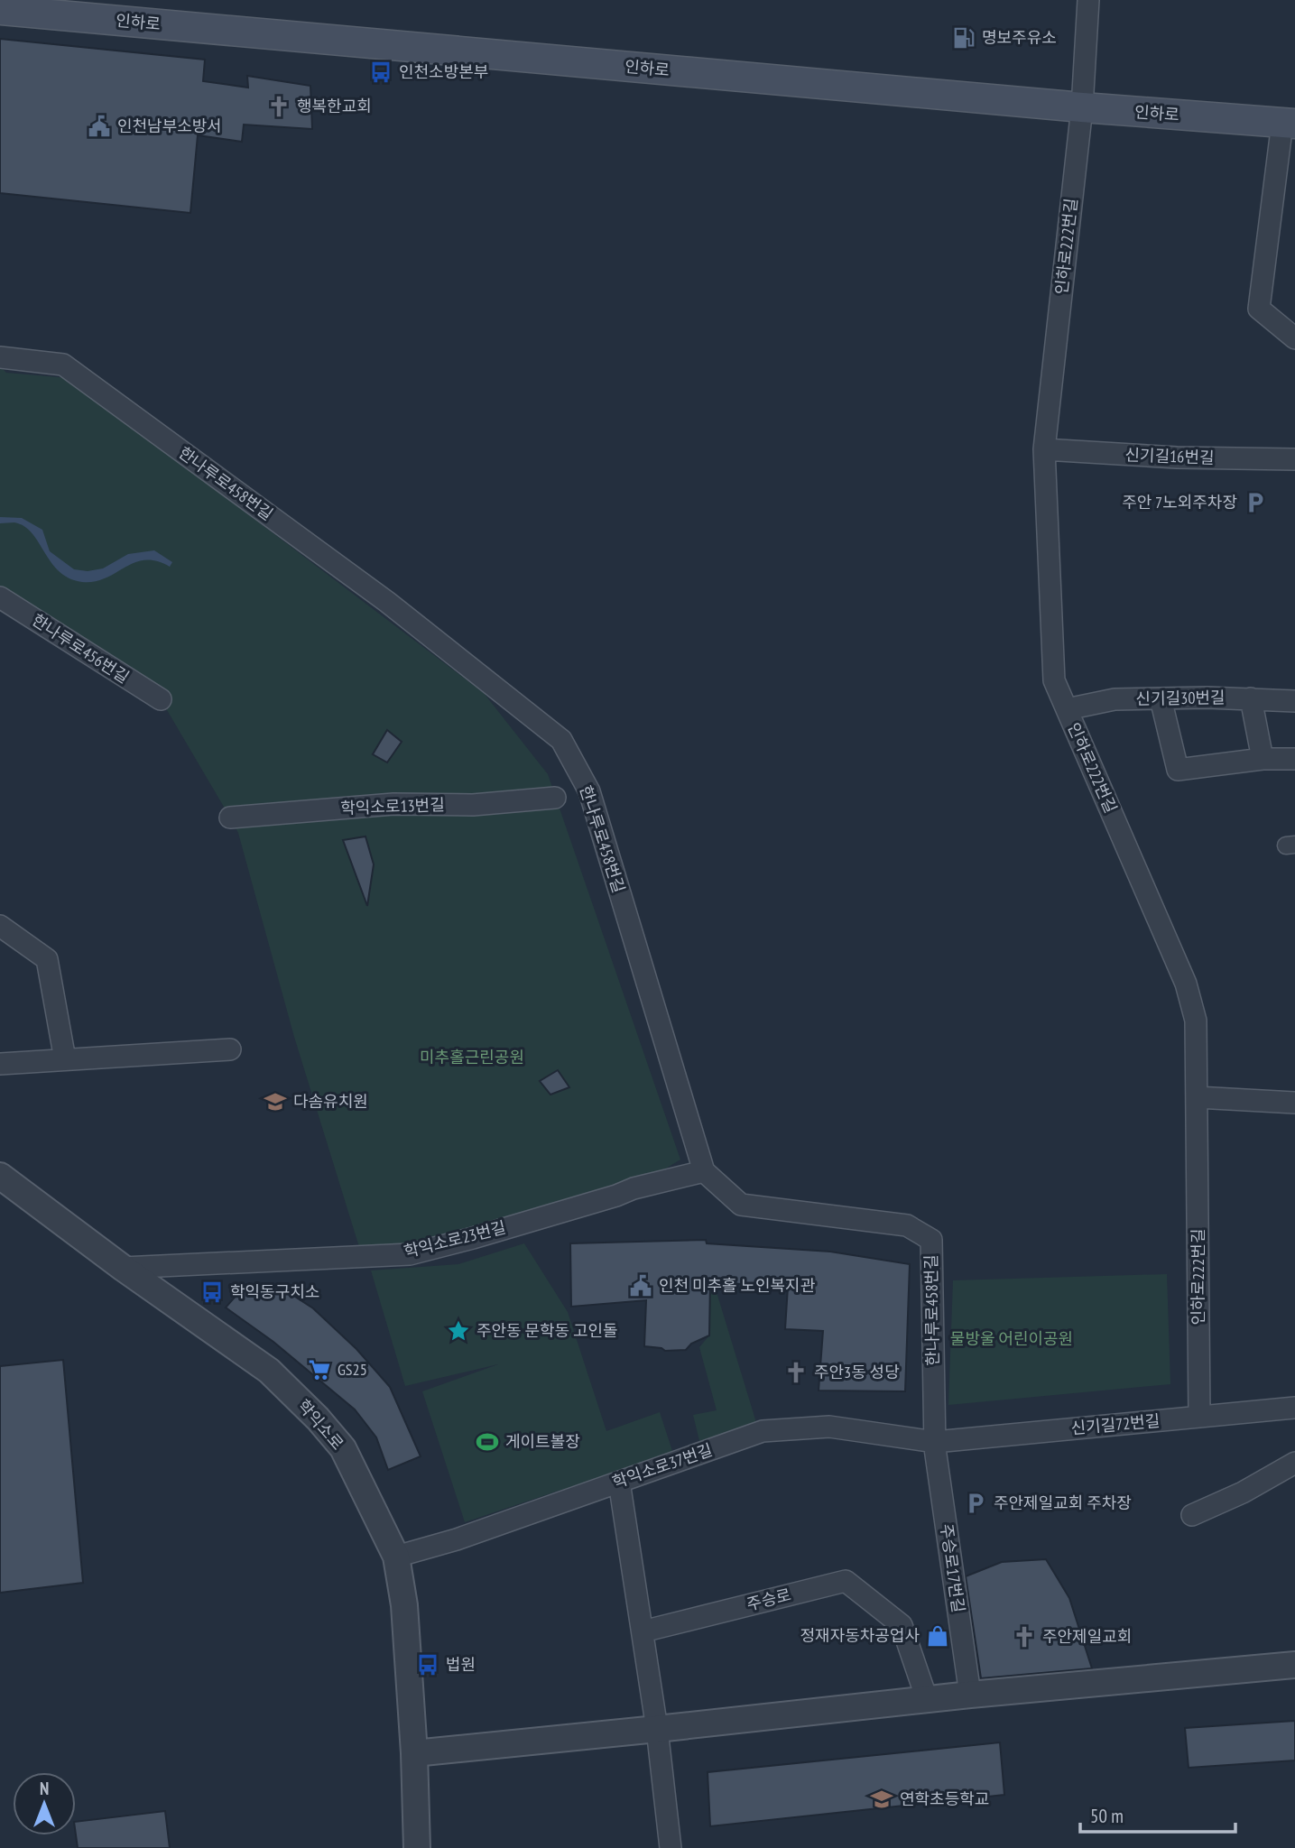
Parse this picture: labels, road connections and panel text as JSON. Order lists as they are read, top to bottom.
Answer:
{
  "streets": {
    "main road": ["인하로"],
    "street": [
      "인하로222번길",
      "신기길16번길",
      "한나루로458번길",
      "한나루로456번길",
      "신기길30번길",
      "학익소로13번길",
      "학익소로23번길",
      "학익소로",
      "신기길72번길",
      "학익소로37번길",
      "주승로17번길",
      "주승로"
    ]
  },
  "crossings": [
    ["인하로", "인하로222번길"],
    ["인하로222번길", "신기길16번길"],
    ["인하로222번길", "신기길30번길"],
    ["인하로222번길", "신기길72번길"],
    ["한나루로458번길", "학익소로23번길"],
    ["한나루로458번길", "신기길72번길"],
    ["한나루로458번길", "학익소로37번길"],
    ["한나루로458번길", "주승로17번길"],
    ["학익소로23번길", "학익소로"],
    ["학익소로", "학익소로37번길"],
    ["신기길72번길", "학익소로37번길"],
    ["신기길72번길", "주승로17번길"],
    ["학익소로37번길", "주승로17번길"]
  ],
  "parks": ["미추홀근린공원", "물방울 어린이공원"],
  "places": {
    "fuel station": ["명보주유소"],
    "bus stop": ["인천소방본부", "학익동구치소", "법원"],
    "church": ["행복한교회", "주안3동 성당", "주안제일교회"],
    "public building": ["인천남부소방서", "인천 미추홀 노인복지관"],
    "parking": ["주안 7노외주차장", "주안제일교회 주차장"],
    "school or university": ["다솜유치원", "연학초등학교"],
    "place": ["주안동 문학동 고인돌"],
    "supermarket": ["GS25"],
    "sports": ["게이트볼장"],
    "shop": ["정재자동차공업사"]
  },
  "scale_bar": "50 m",
  "north": "top"
}
